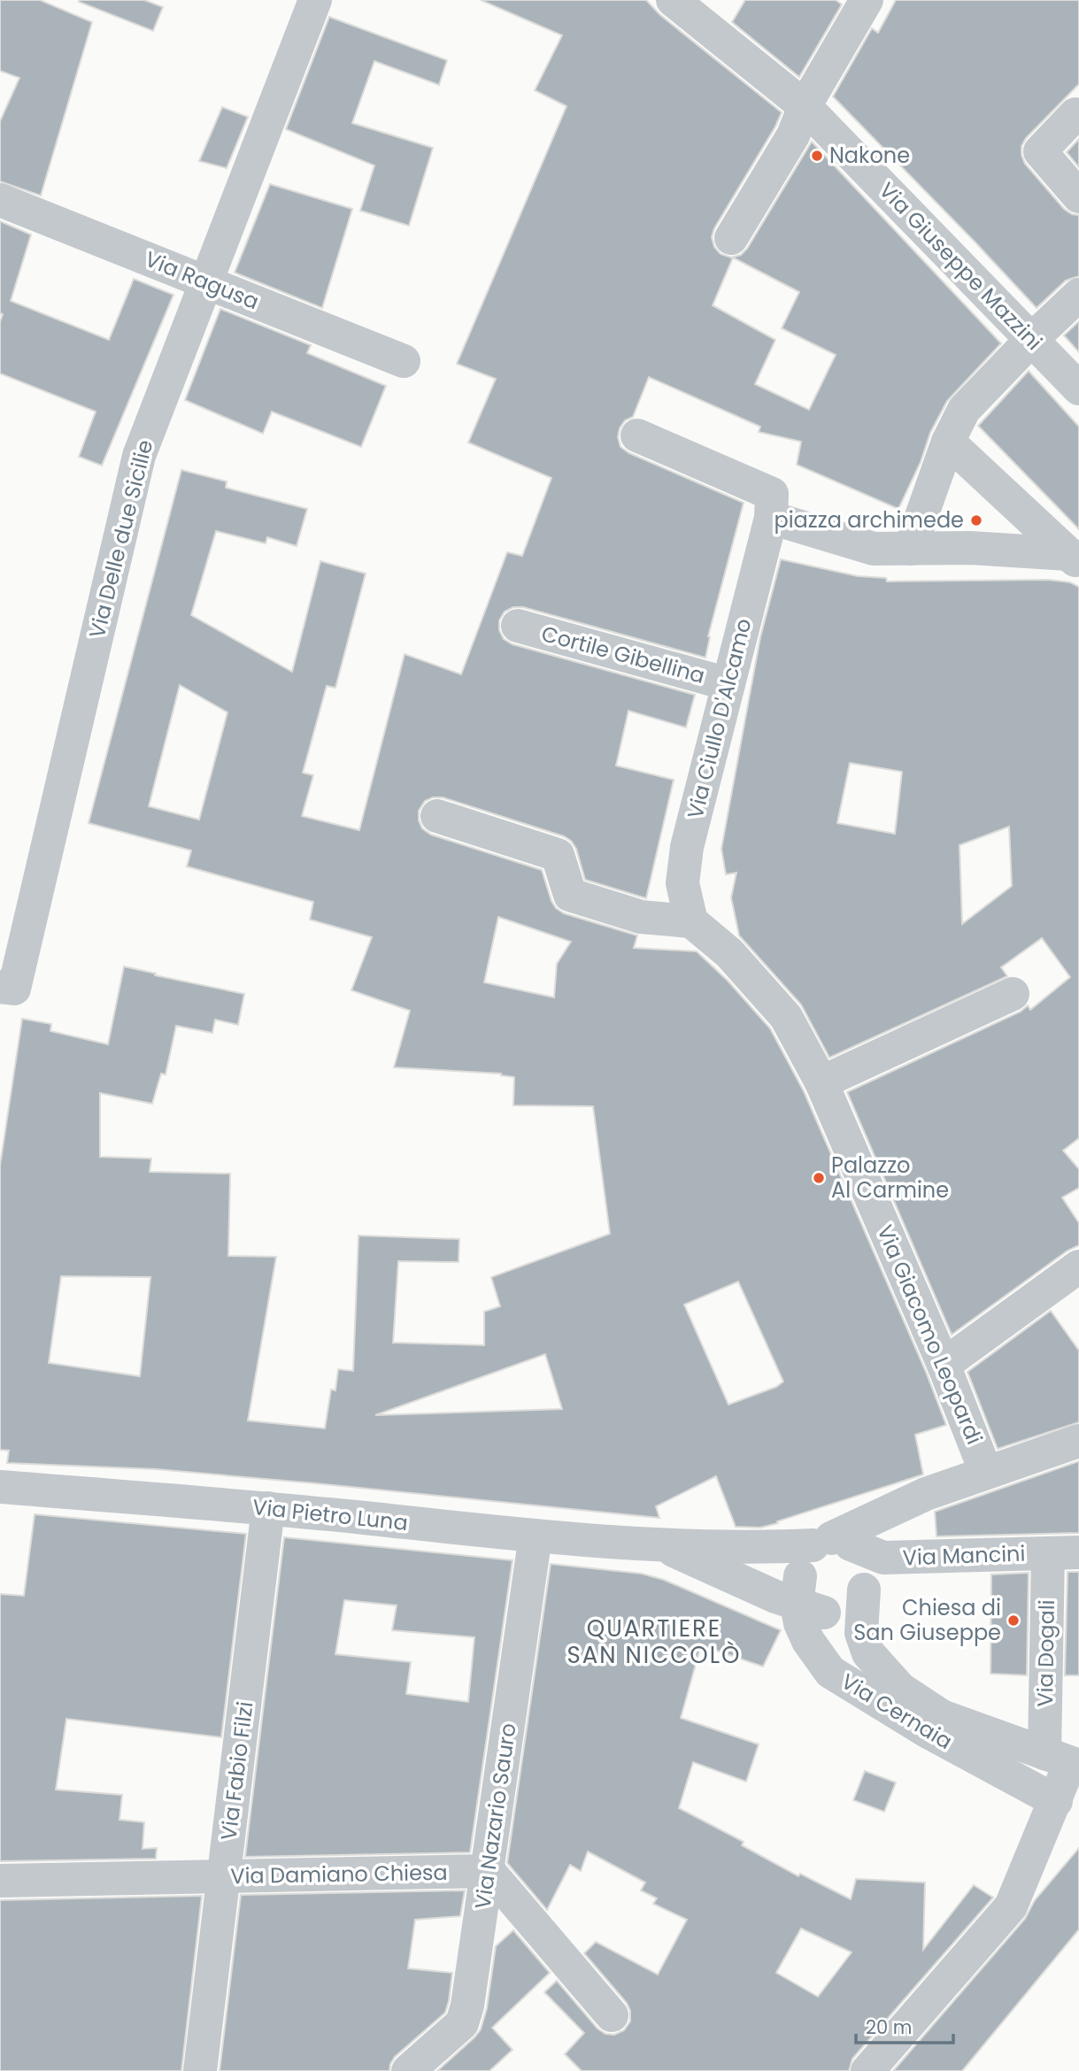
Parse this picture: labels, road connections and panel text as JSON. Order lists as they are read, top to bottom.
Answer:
{
  "streets": {
    "street": [
      "Via Giuseppe Mazzini",
      "Via Ragusa",
      "Via Delle due Sicilie",
      "Cortile Gibellina",
      "Via Ciullo D'Alcamo",
      "Via Giacomo Leopardi",
      "Via Pietro Luna",
      "Via Mancini",
      "Via Dogali",
      "Via Cernaia",
      "Via Fabio Filzi",
      "Via Nazario Sauro",
      "Via Damiano Chiesa"
    ]
  },
  "crossings": [
    ["Via Ragusa", "Via Delle due Sicilie"],
    ["Cortile Gibellina", "Via Ciullo D'Alcamo"],
    ["Via Ciullo D'Alcamo", "Via Giacomo Leopardi"],
    ["Via Pietro Luna", "Via Mancini"],
    ["Via Pietro Luna", "Via Cernaia"],
    ["Via Pietro Luna", "Via Fabio Filzi"],
    ["Via Pietro Luna", "Via Nazario Sauro"],
    ["Via Mancini", "Via Dogali"],
    ["Via Mancini", "Via Cernaia"],
    ["Via Dogali", "Via Cernaia"],
    ["Via Fabio Filzi", "Via Damiano Chiesa"],
    ["Via Nazario Sauro", "Via Damiano Chiesa"]
  ],
  "districts": ["QUARTIERE SAN NICCOLÒ"],
  "places": [
    "Nakone",
    "piazza archimede",
    "Palazzo Al Carmine",
    "Chiesa di San Giuseppe"
  ],
  "scale_bar": "20 m"
}
